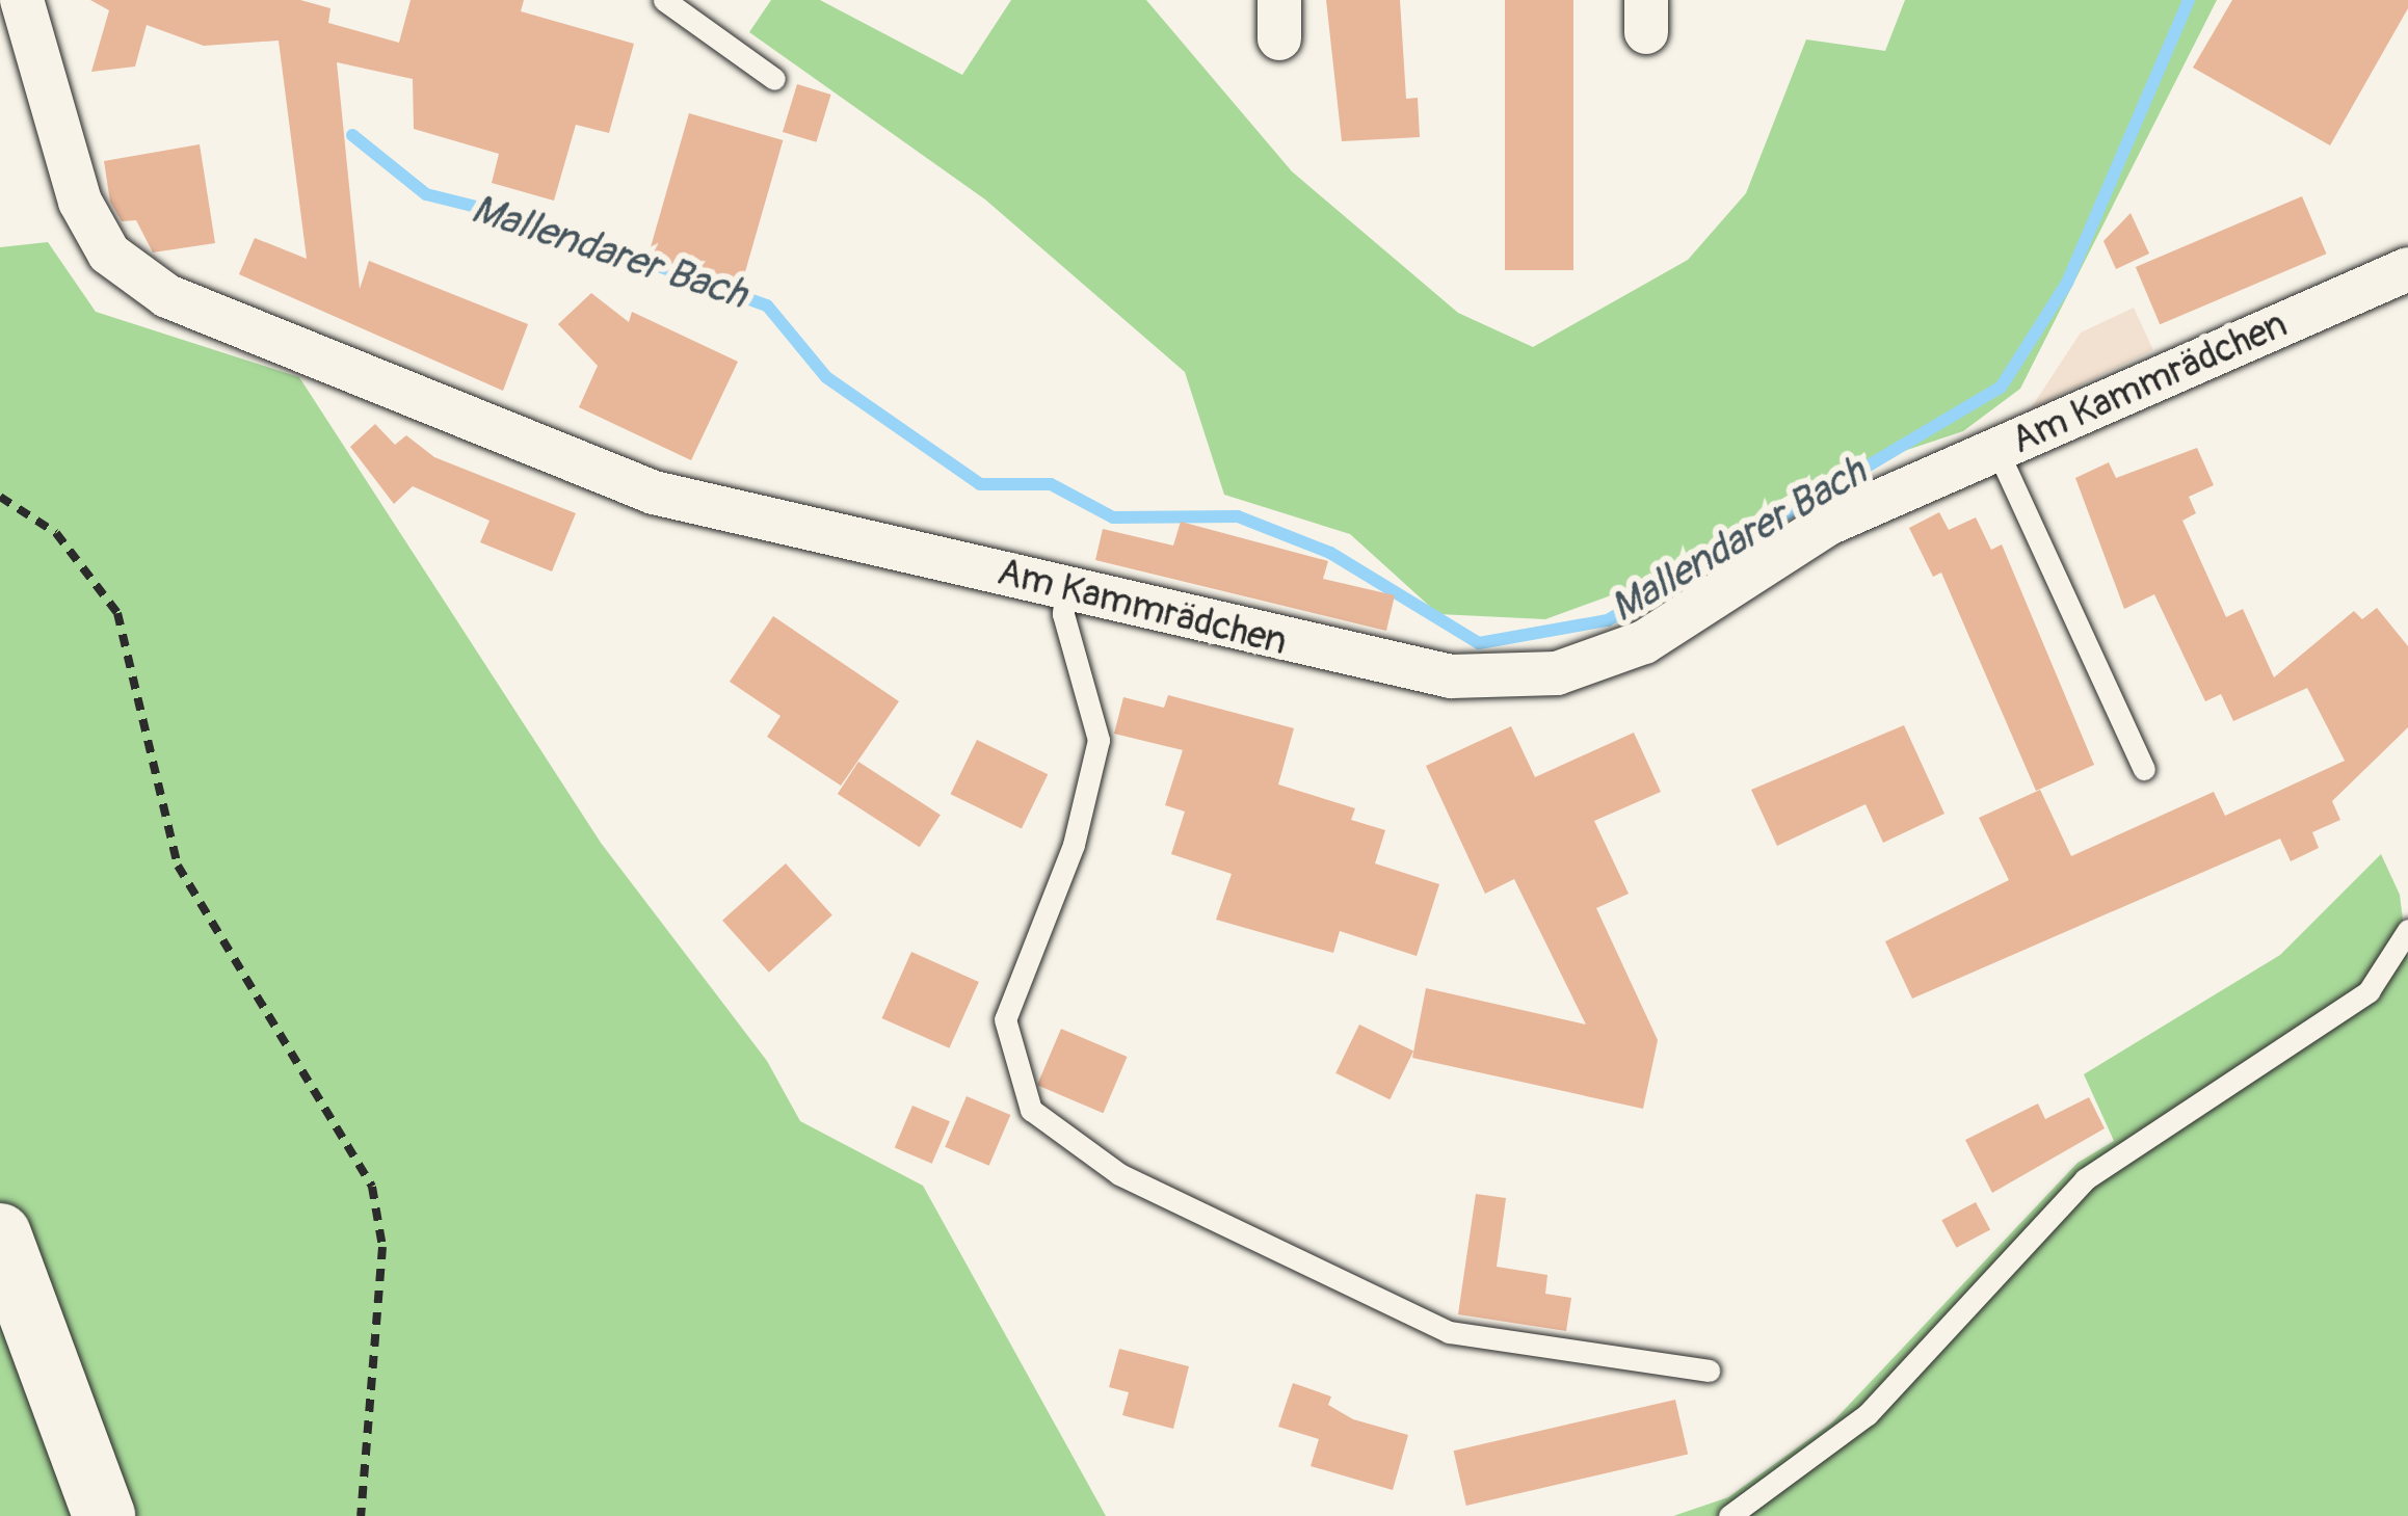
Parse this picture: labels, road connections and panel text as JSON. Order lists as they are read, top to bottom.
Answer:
{
  "streets": {
    "street": ["Am Kammrädchen"]
  },
  "water": ["Mallendarer Bach"]
}
